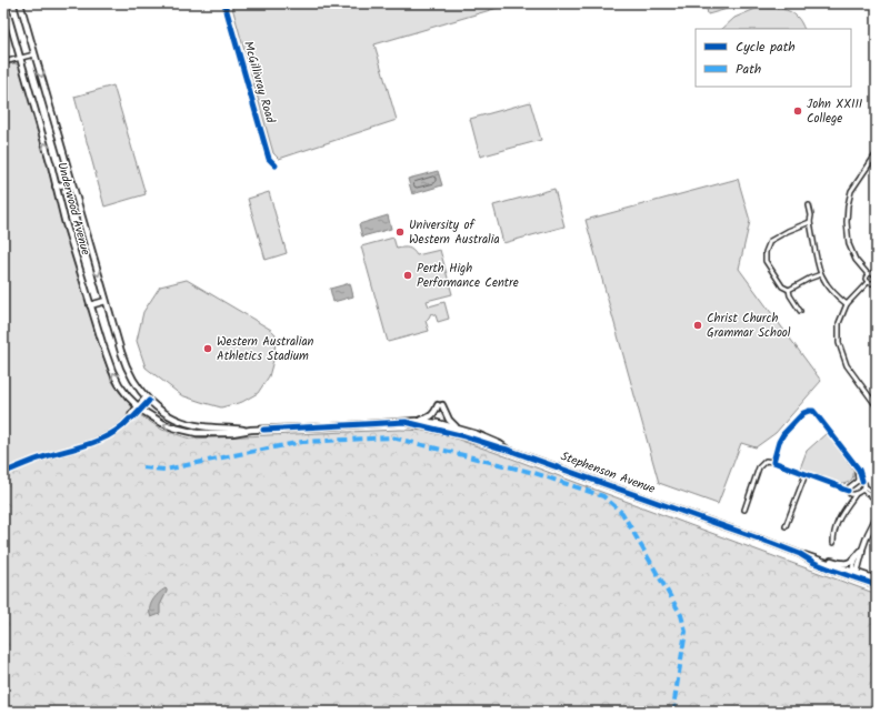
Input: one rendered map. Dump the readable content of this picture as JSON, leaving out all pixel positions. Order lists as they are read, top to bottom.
{
  "streets": {
    "main road": ["Underwood Avenue", "Stephenson Avenue"],
    "street": ["McGillivray Road"]
  },
  "crossings": [
    ["Underwood Avenue", "Stephenson Avenue"]
  ],
  "places": [
    "John XXIII College",
    "University of Western Australia",
    "Perth High Performance Centre",
    "Christ Church Grammar School",
    "Western Australian Athletics Stadium"
  ],
  "legend": ["Cycle path", "Path"]
}
